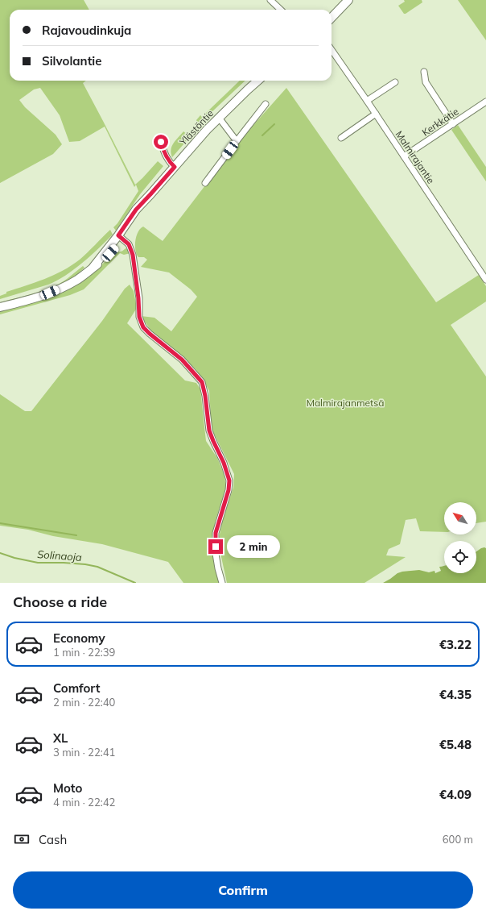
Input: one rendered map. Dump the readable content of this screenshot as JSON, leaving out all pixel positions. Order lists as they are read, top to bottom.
{
  "streets": {
    "main road": ["Ylästöntie"],
    "street": ["Kerkkätie", "Malmirajantie"]
  },
  "crossings": [
    ["Kerkkätie", "Malmirajantie"]
  ],
  "water": ["Solinaoja"],
  "parks": ["Malmirajanmetsä"],
  "north": "top left",
  "page": {
    "banner": ["Rajavoudinkuja", "Silvolantie"],
    "bubble": "2 min",
    "heading": "Choose a ride",
    "list": [
      {
        "name": "Economy",
        "note": "1 min · 22:39",
        "value": "€3.22"
      },
      {
        "name": "Comfort",
        "note": "2 min · 22:40",
        "value": "€4.35"
      },
      {
        "name": "XL",
        "note": "3 min · 22:41",
        "value": "€5.48"
      },
      {
        "name": "Moto",
        "note": "4 min · 22:42",
        "value": "€4.09"
      }
    ],
    "pay": ["Cash", "600 m"],
    "buttons": "Confirm"
  }
}
